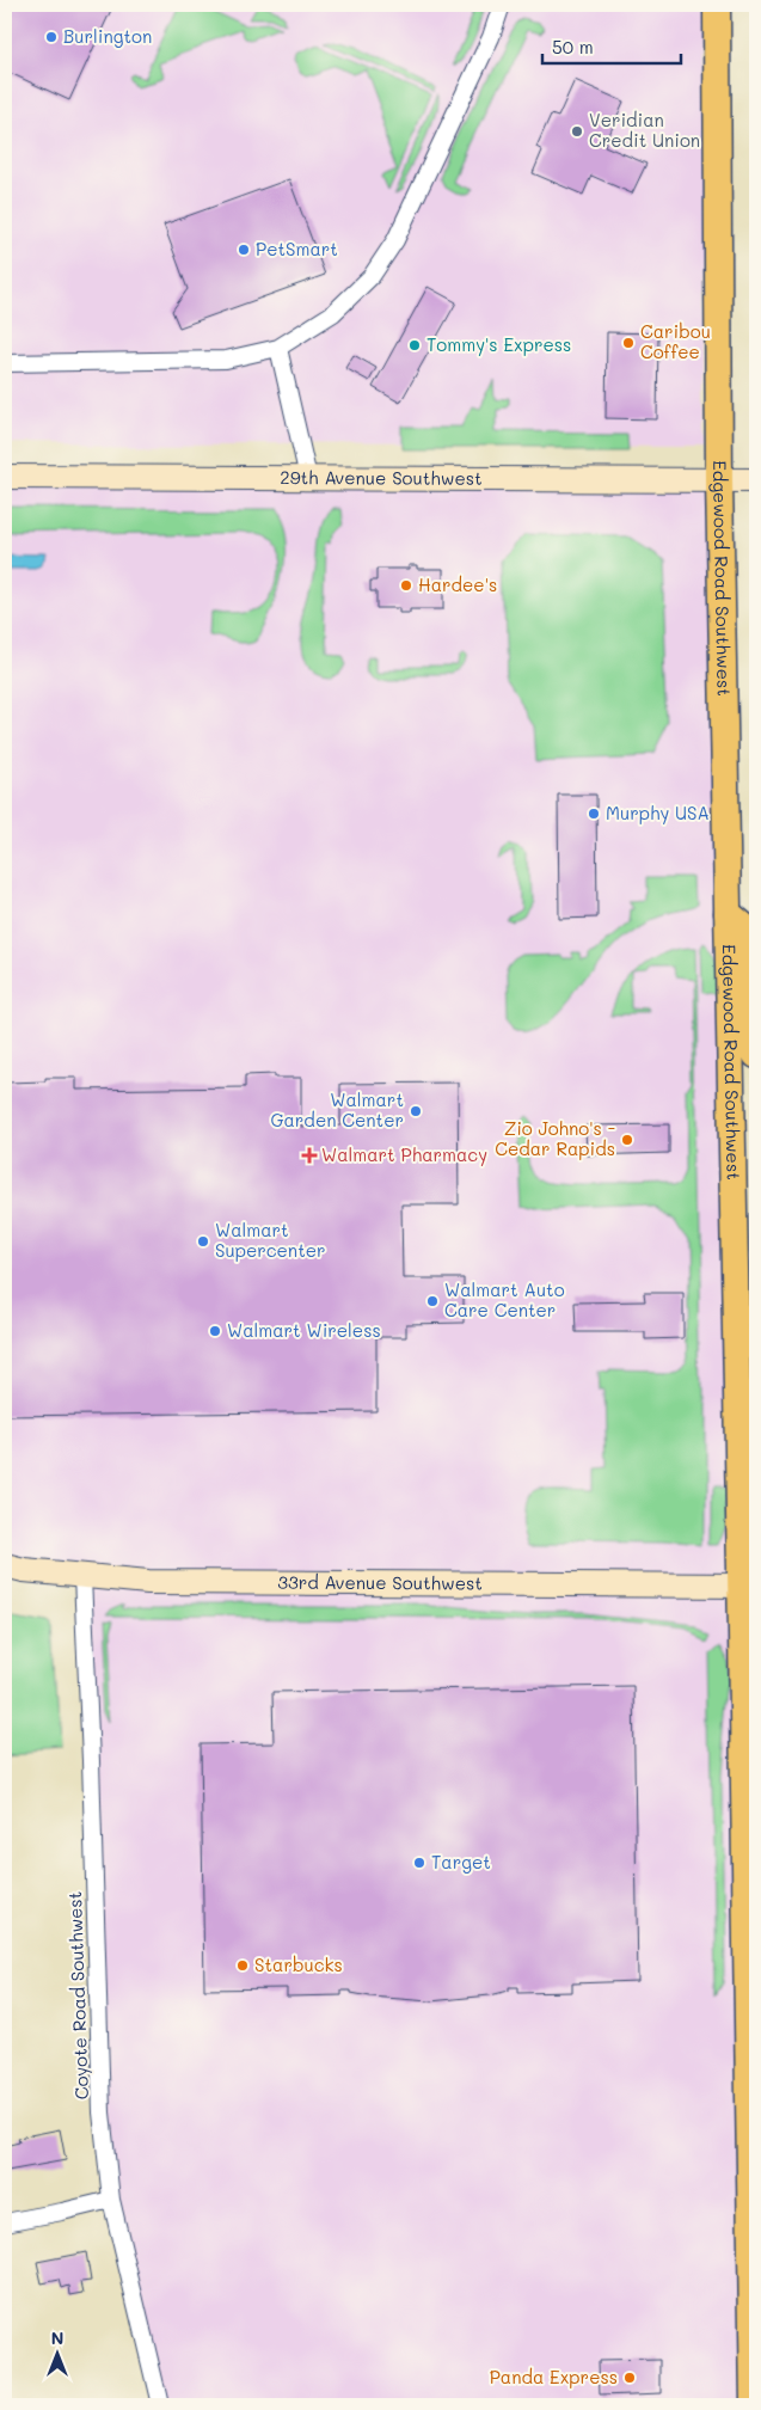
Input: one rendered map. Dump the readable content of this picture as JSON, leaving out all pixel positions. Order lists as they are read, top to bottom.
{
  "streets": {
    "main road": ["Edgewood Road Southwest"],
    "street": ["29th Avenue Southwest", "33rd Avenue Southwest", "Coyote Road Southwest"]
  },
  "crossings": [
    ["29th Avenue Southwest", "Edgewood Road Southwest"],
    ["Edgewood Road Southwest", "33rd Avenue Southwest"],
    ["33rd Avenue Southwest", "Coyote Road Southwest"]
  ],
  "places": {
    "other": [
      "Burlington",
      "Veridian Credit Union",
      "PetSmart",
      "Caribou Coffee",
      "Tommy's Express",
      "Hardee's",
      "Murphy USA",
      "Walmart Garden Center",
      "Zio Johno's - Cedar Rapids",
      "Walmart Supercenter",
      "Walmart Auto Care Center",
      "Walmart Wireless",
      "Target",
      "Starbucks",
      "Panda Express"
    ],
    "health": ["Walmart Pharmacy"]
  },
  "scale_bar": "50 m",
  "north": "top"
}
